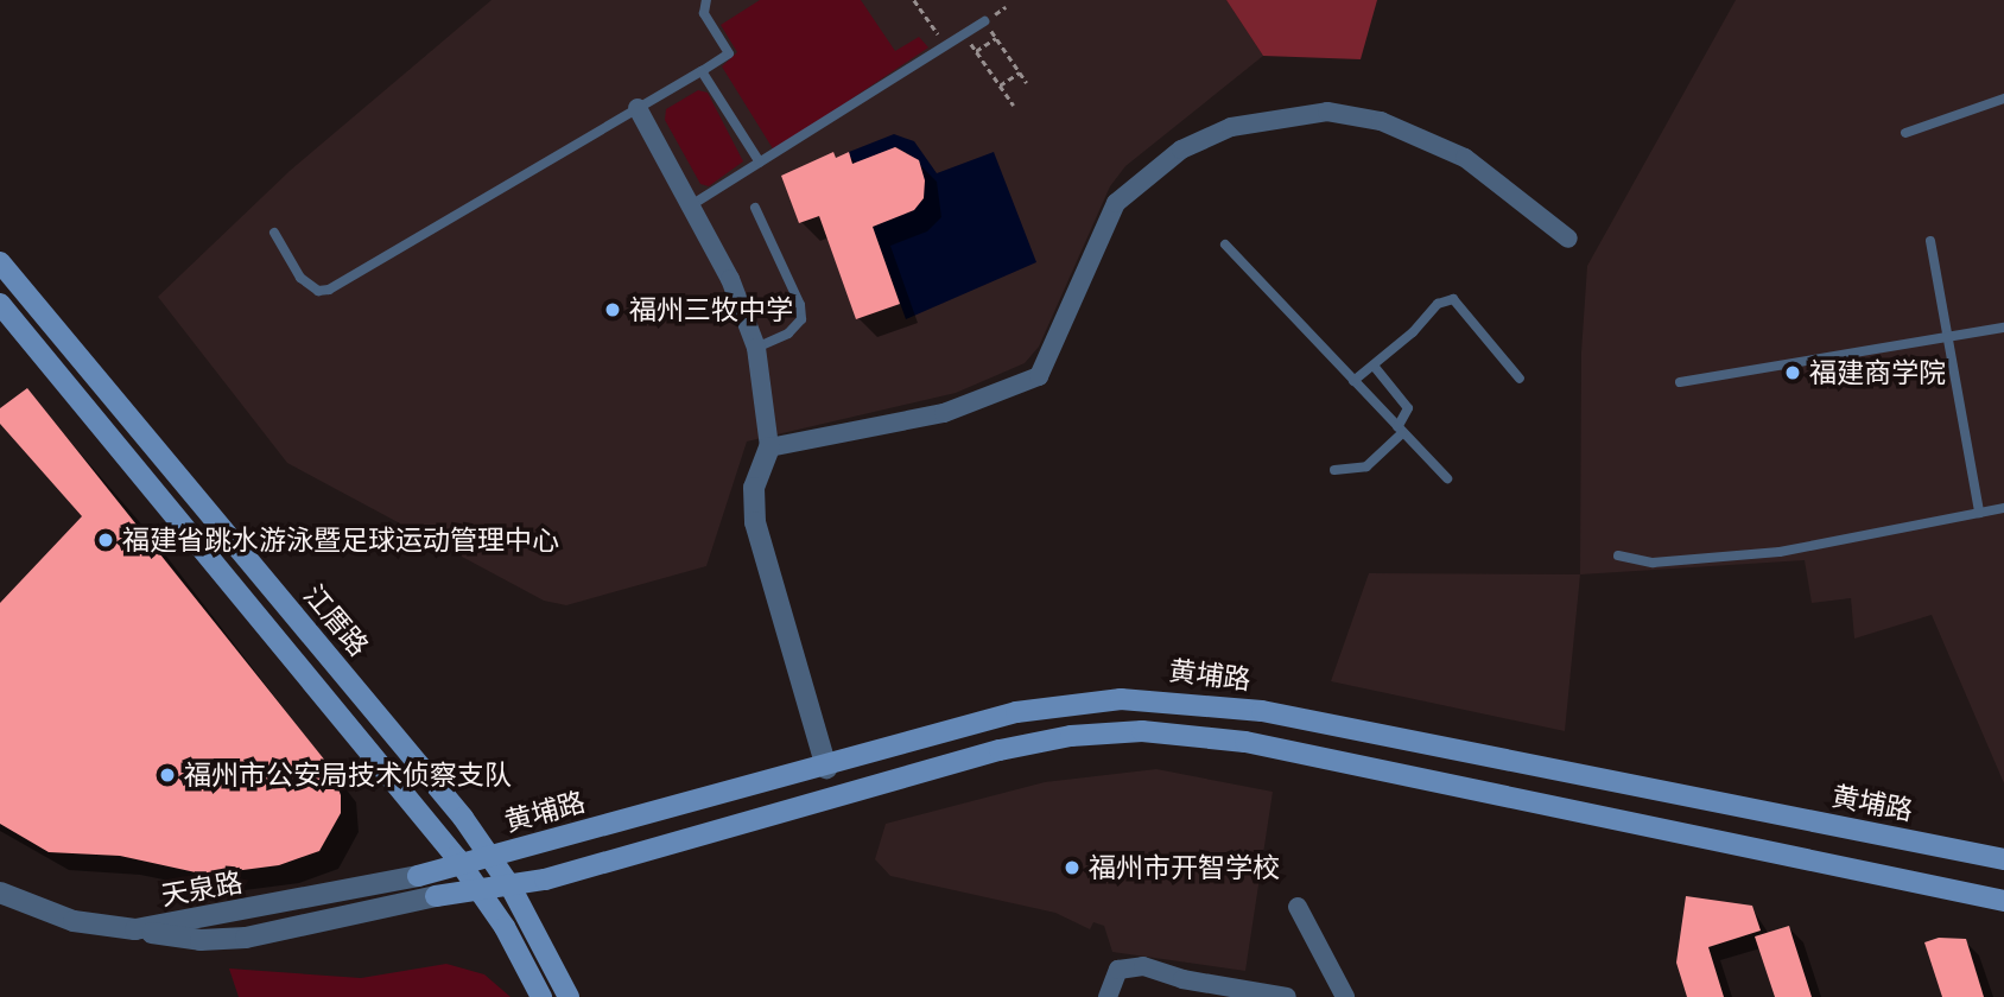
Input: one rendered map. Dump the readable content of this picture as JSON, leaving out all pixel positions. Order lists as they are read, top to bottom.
{
  "streets": {
    "main road": ["江厝路", "黄埔路"],
    "street": ["天泉路"]
  },
  "crossings": [
    ["江厝路", "黄埔路"],
    ["黄埔路", "天泉路"]
  ],
  "places": [
    "福州三牧中学",
    "福建商学院",
    "福建省跳水游泳暨足球运动管理中心",
    "福州市公安局技术侦察支队",
    "福州市开智学校"
  ]
}
